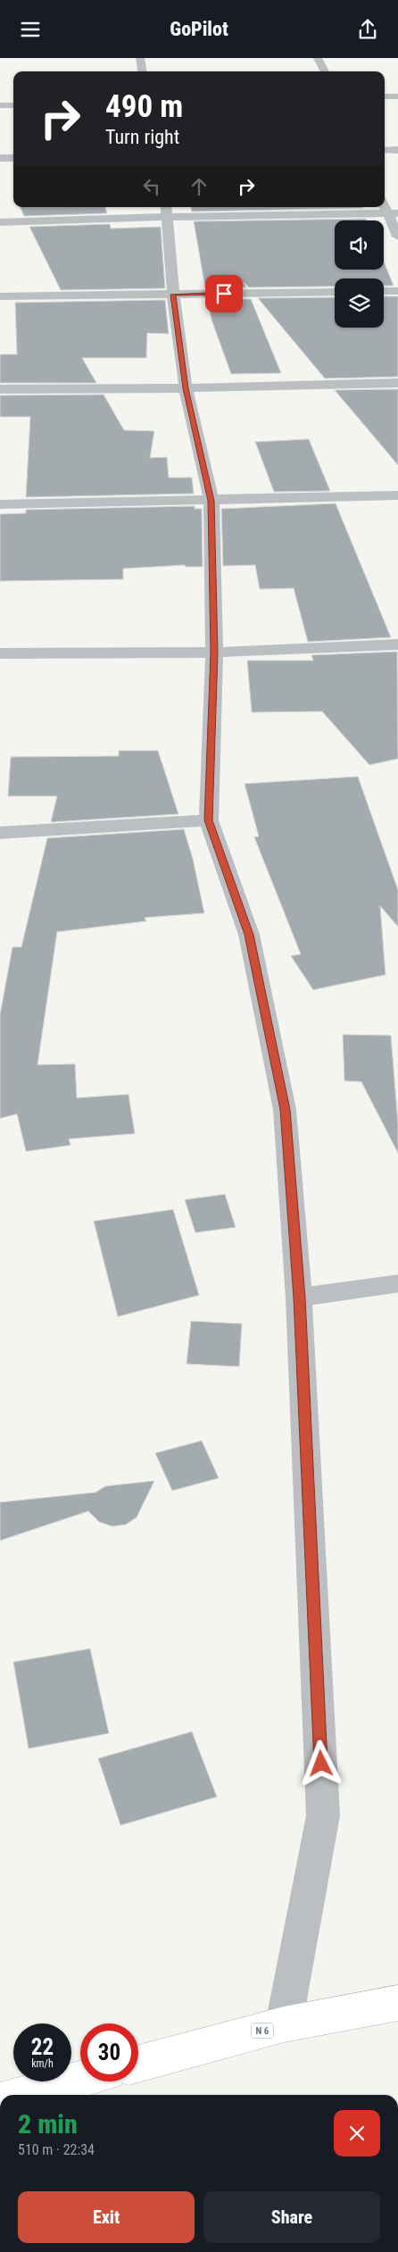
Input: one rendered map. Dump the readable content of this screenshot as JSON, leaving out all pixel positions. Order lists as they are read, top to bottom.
{
  "streets": {
    "main road": ["N 6"]
  },
  "page": {
    "header": "GoPilot",
    "turn": ["490 m", "Turn right"],
    "speed": "22 km/h",
    "limit": "30",
    "heading": ["2 min", "510 m · 22:34"],
    "buttons": ["Exit", "Share"]
  }
}
